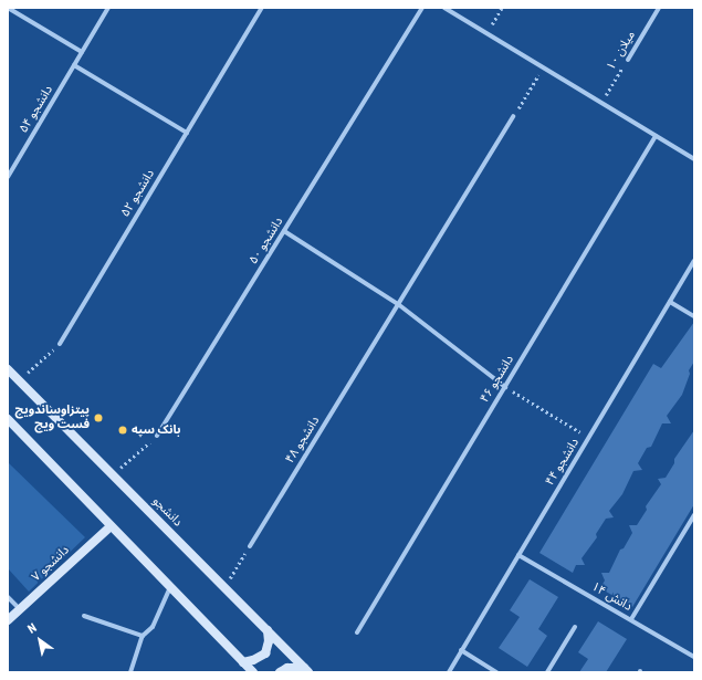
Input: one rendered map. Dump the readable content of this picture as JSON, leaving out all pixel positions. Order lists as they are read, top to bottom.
{
  "streets": {
    "main road": ["دانشجو", "دانشجو ۷"],
    "street": [
      "میلان ۱۰",
      "دانشجو ۵۴",
      "دانشجو ۵۲",
      "دانشجو ۵۰",
      "دانشجو ۴۶",
      "دانشجو ۴۸",
      "دانشجو ۴۴",
      "دانش ۱۴"
    ]
  },
  "crossings": [
    ["دانشجو ۴۴", "دانش ۱۴"]
  ],
  "places": ["پیتزاوساندویچ فست ویچ", "بانک سپه"],
  "north": "top left"
}
